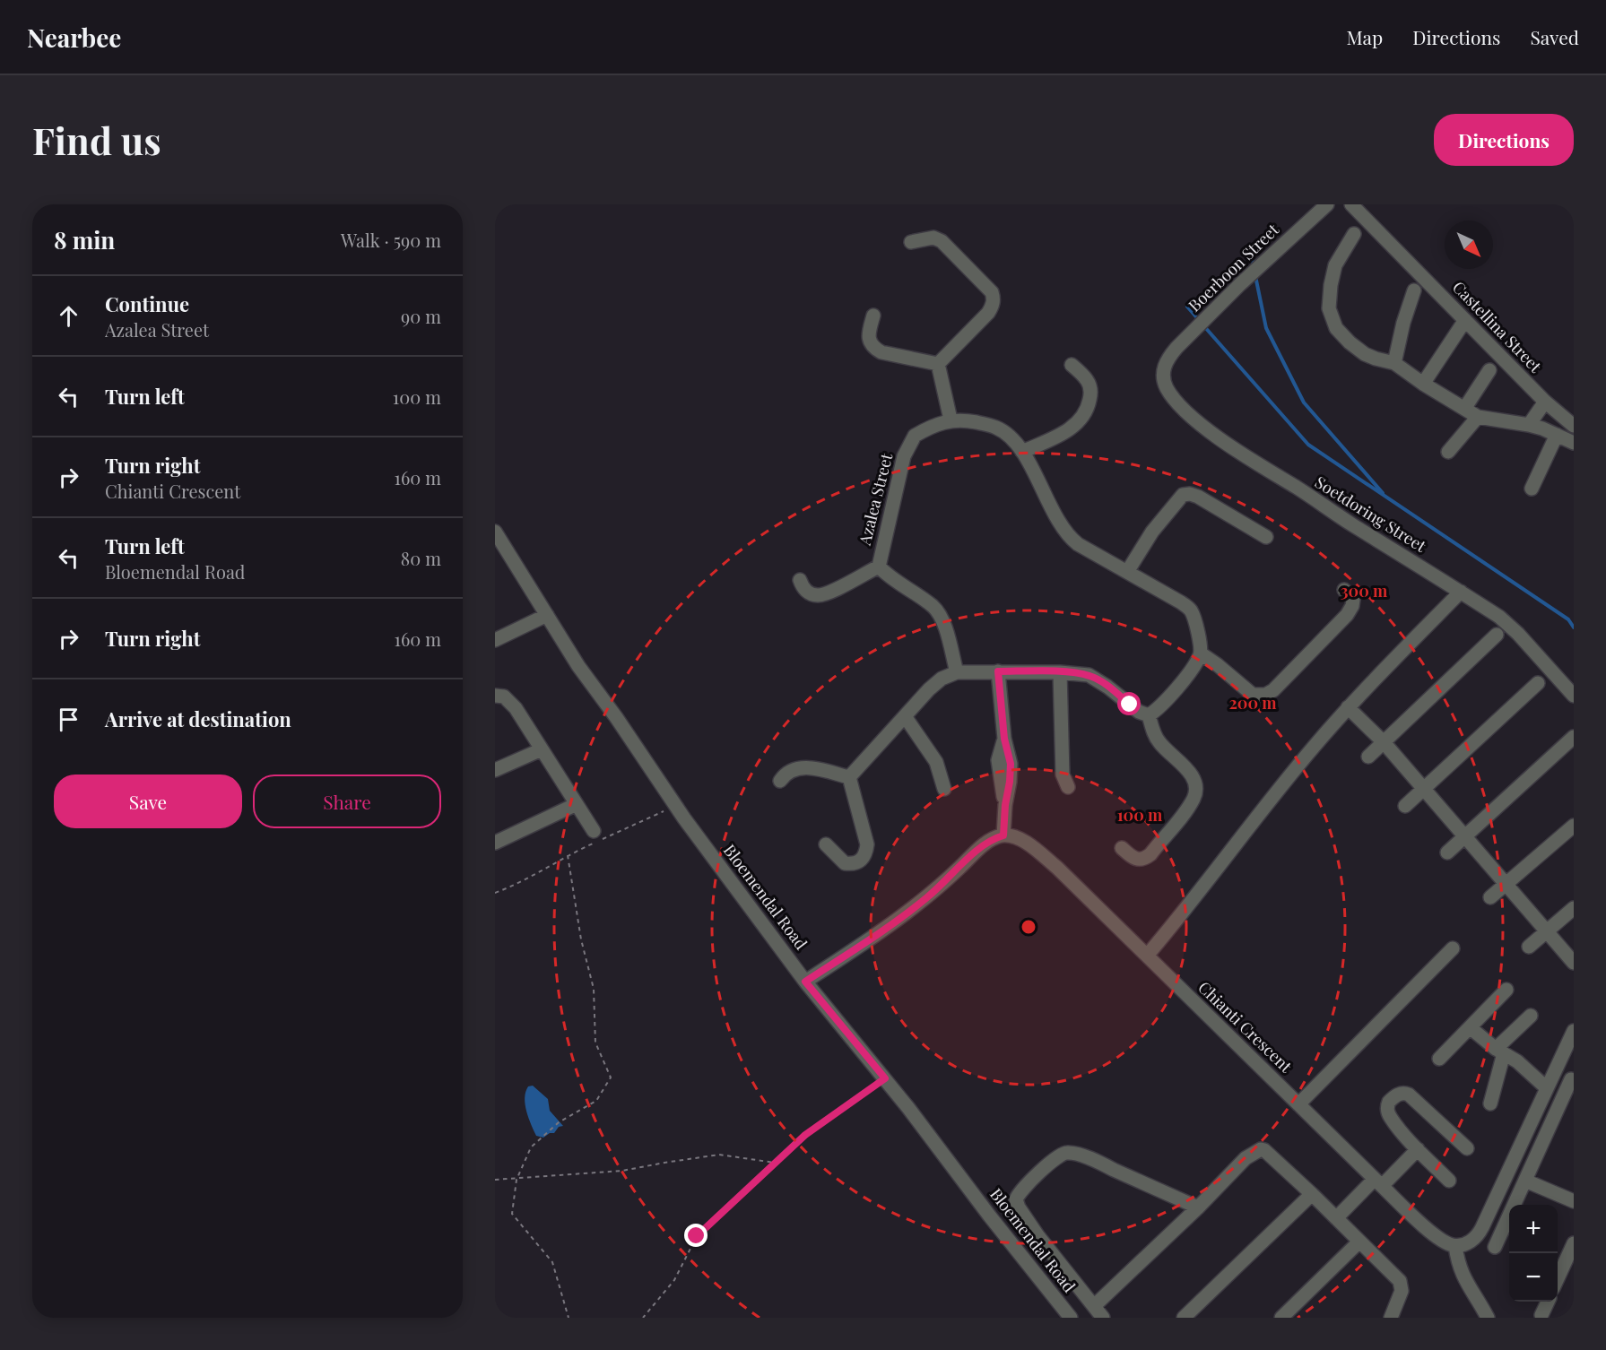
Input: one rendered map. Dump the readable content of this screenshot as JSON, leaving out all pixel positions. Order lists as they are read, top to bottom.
{
  "streets": {
    "street": [
      "Boerboon Street",
      "Castellina Street",
      "Azalea Street",
      "Soetdoring Street",
      "Bloemendal Road",
      "Chianti Crescent"
    ]
  },
  "crossings": [
    ["Boerboon Street", "Soetdoring Street"]
  ],
  "north": "bottom right",
  "page": {
    "header": "Nearbee",
    "nav": ["Map", "Directions", "Saved"],
    "buttons": [
      "Directions",
      ["Save", "Share"]
    ],
    "title": "Find us",
    "heading": ["8 min", "Walk · 590 m"],
    "list": [
      ["Continue", "Azalea Street", "90 m"],
      ["Turn left", "100 m"],
      ["Turn right", "Chianti Crescent", "160 m"],
      ["Turn left", "Bloemendal Road", "80 m"],
      ["Turn right", "160 m"],
      "Arrive at destination"
    ],
    "map_buttons": ["+", "−"]
  },
  "rings": ["300 m", "200 m", "100 m"]
}
